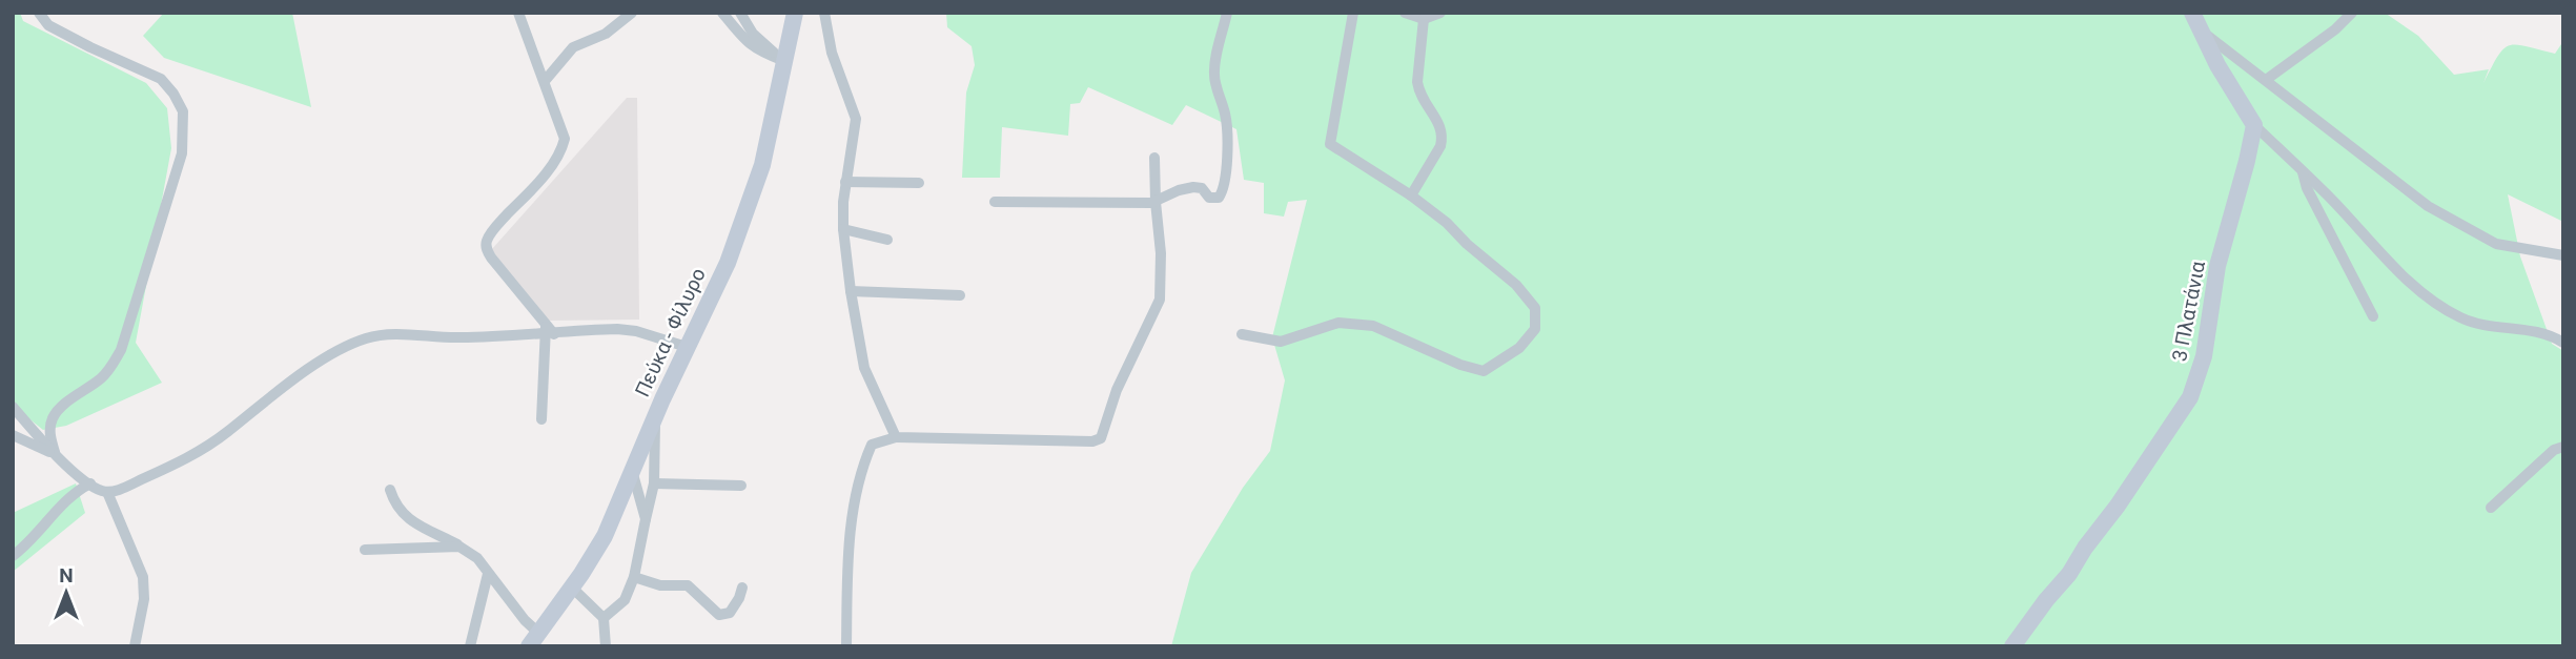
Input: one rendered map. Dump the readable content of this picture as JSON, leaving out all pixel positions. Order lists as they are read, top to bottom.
{
  "streets": {
    "street": ["3 Πλατάνια", "Πεύκα - Φίλυρο"]
  },
  "north": "top"
}
